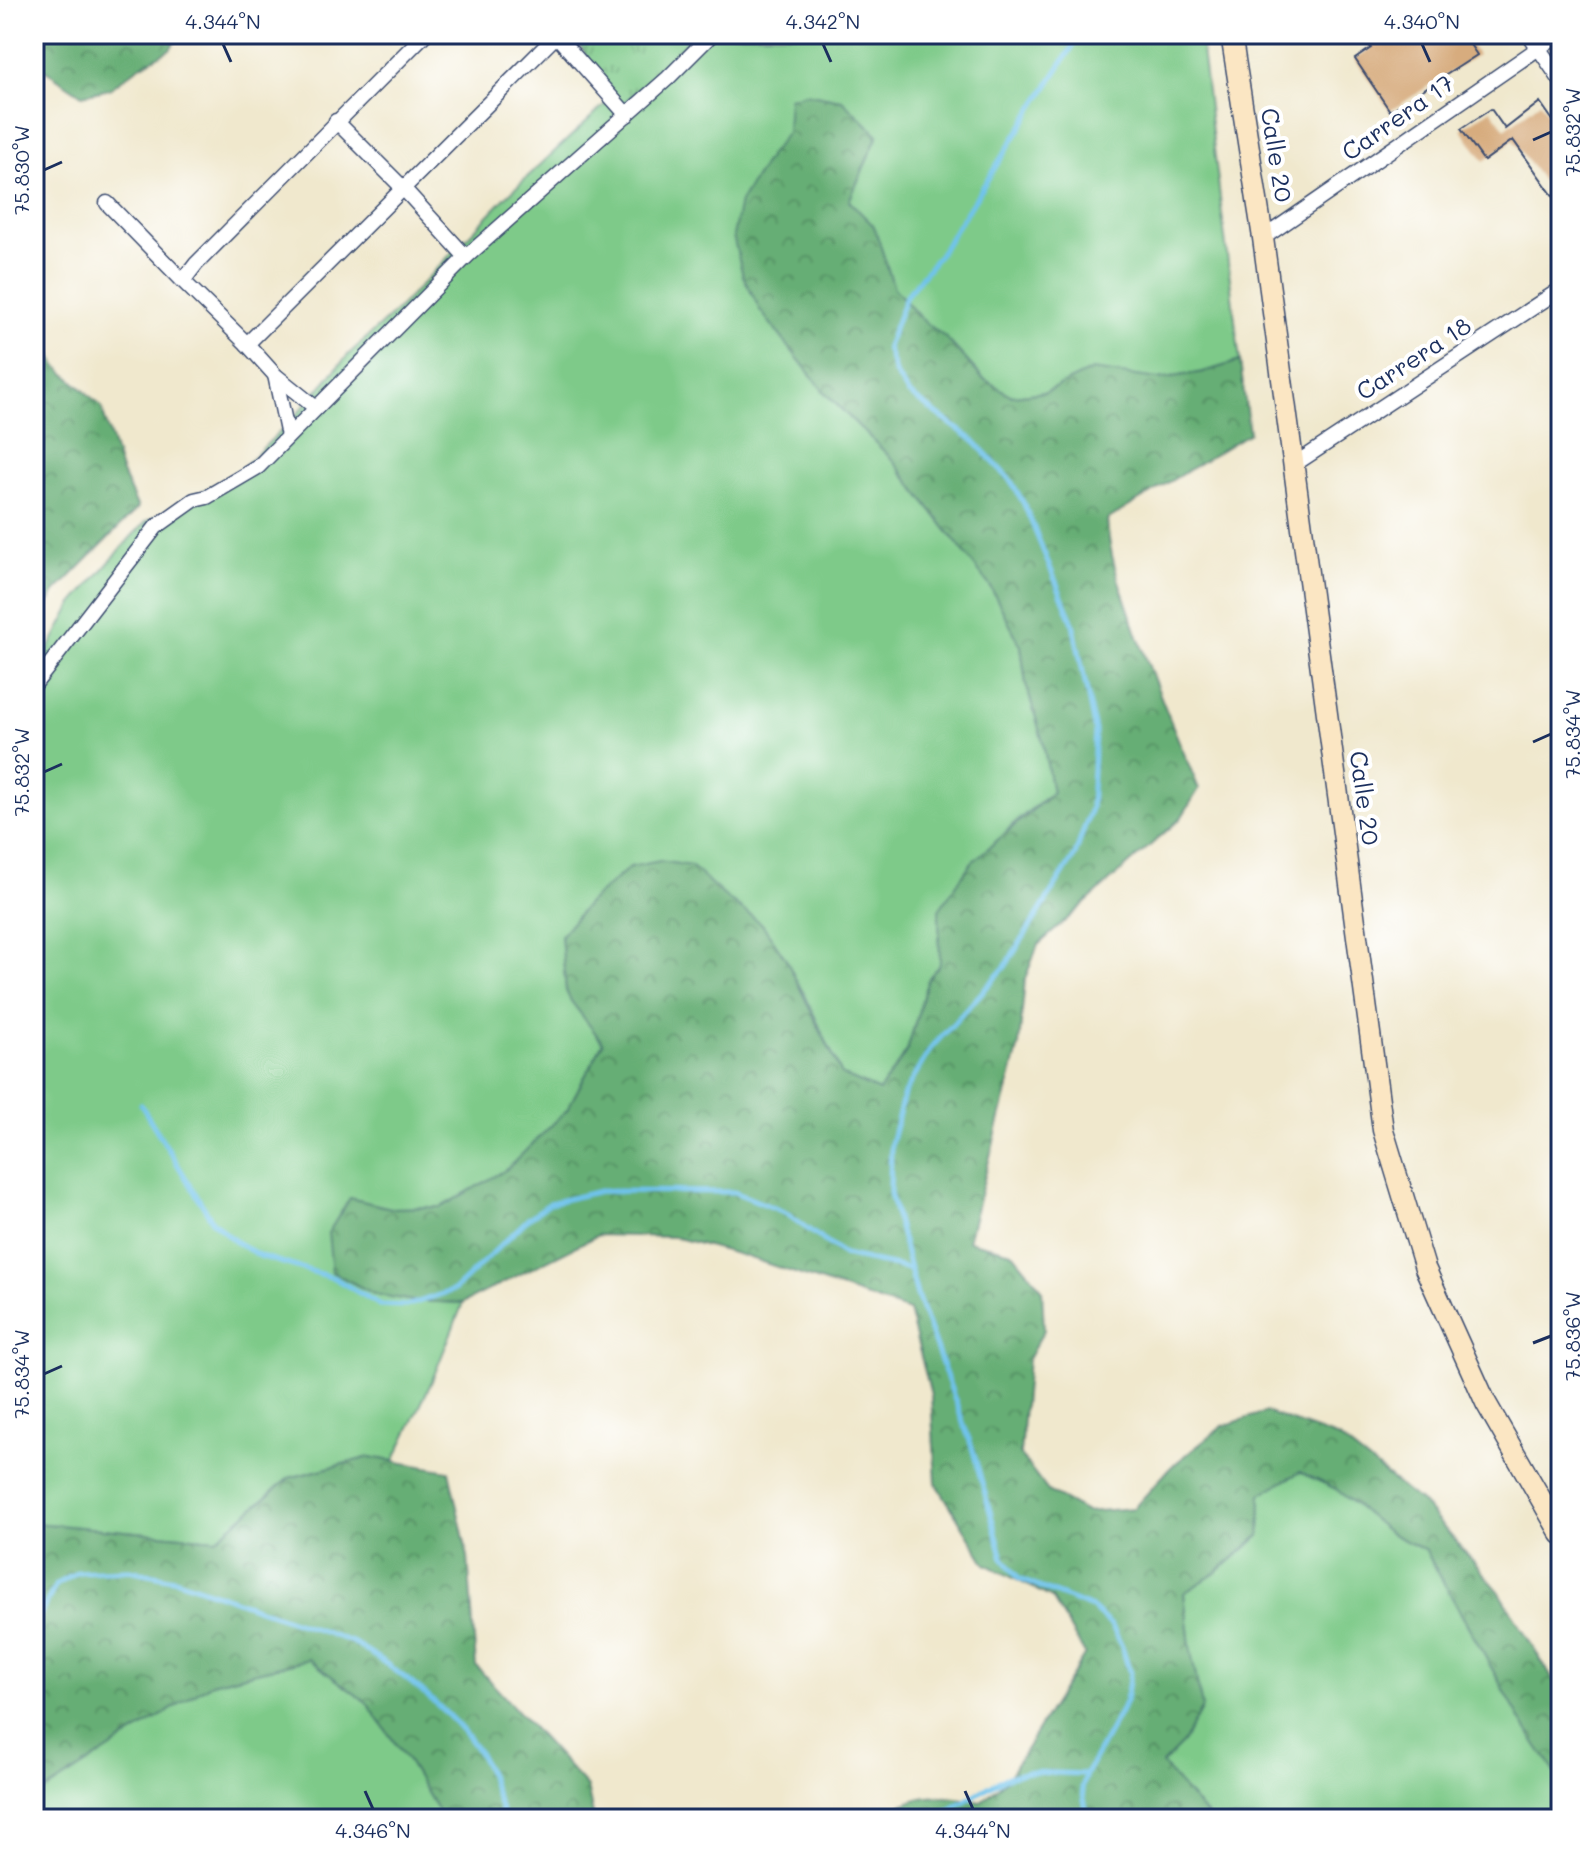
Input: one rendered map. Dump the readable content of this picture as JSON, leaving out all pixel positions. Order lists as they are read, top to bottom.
{
  "streets": {
    "main road": ["Calle 20"],
    "street": ["Carrera 17", "Carrera 18"]
  },
  "crossings": [
    ["Carrera 17", "Calle 20"],
    ["Calle 20", "Carrera 18"]
  ],
  "coordinates": [
    "4.344°N",
    "4.342°N",
    "4.340°N",
    "75.832°W",
    "75.830°W",
    "75.834°W",
    "75.836°W",
    "4.346°N"
  ]
}
